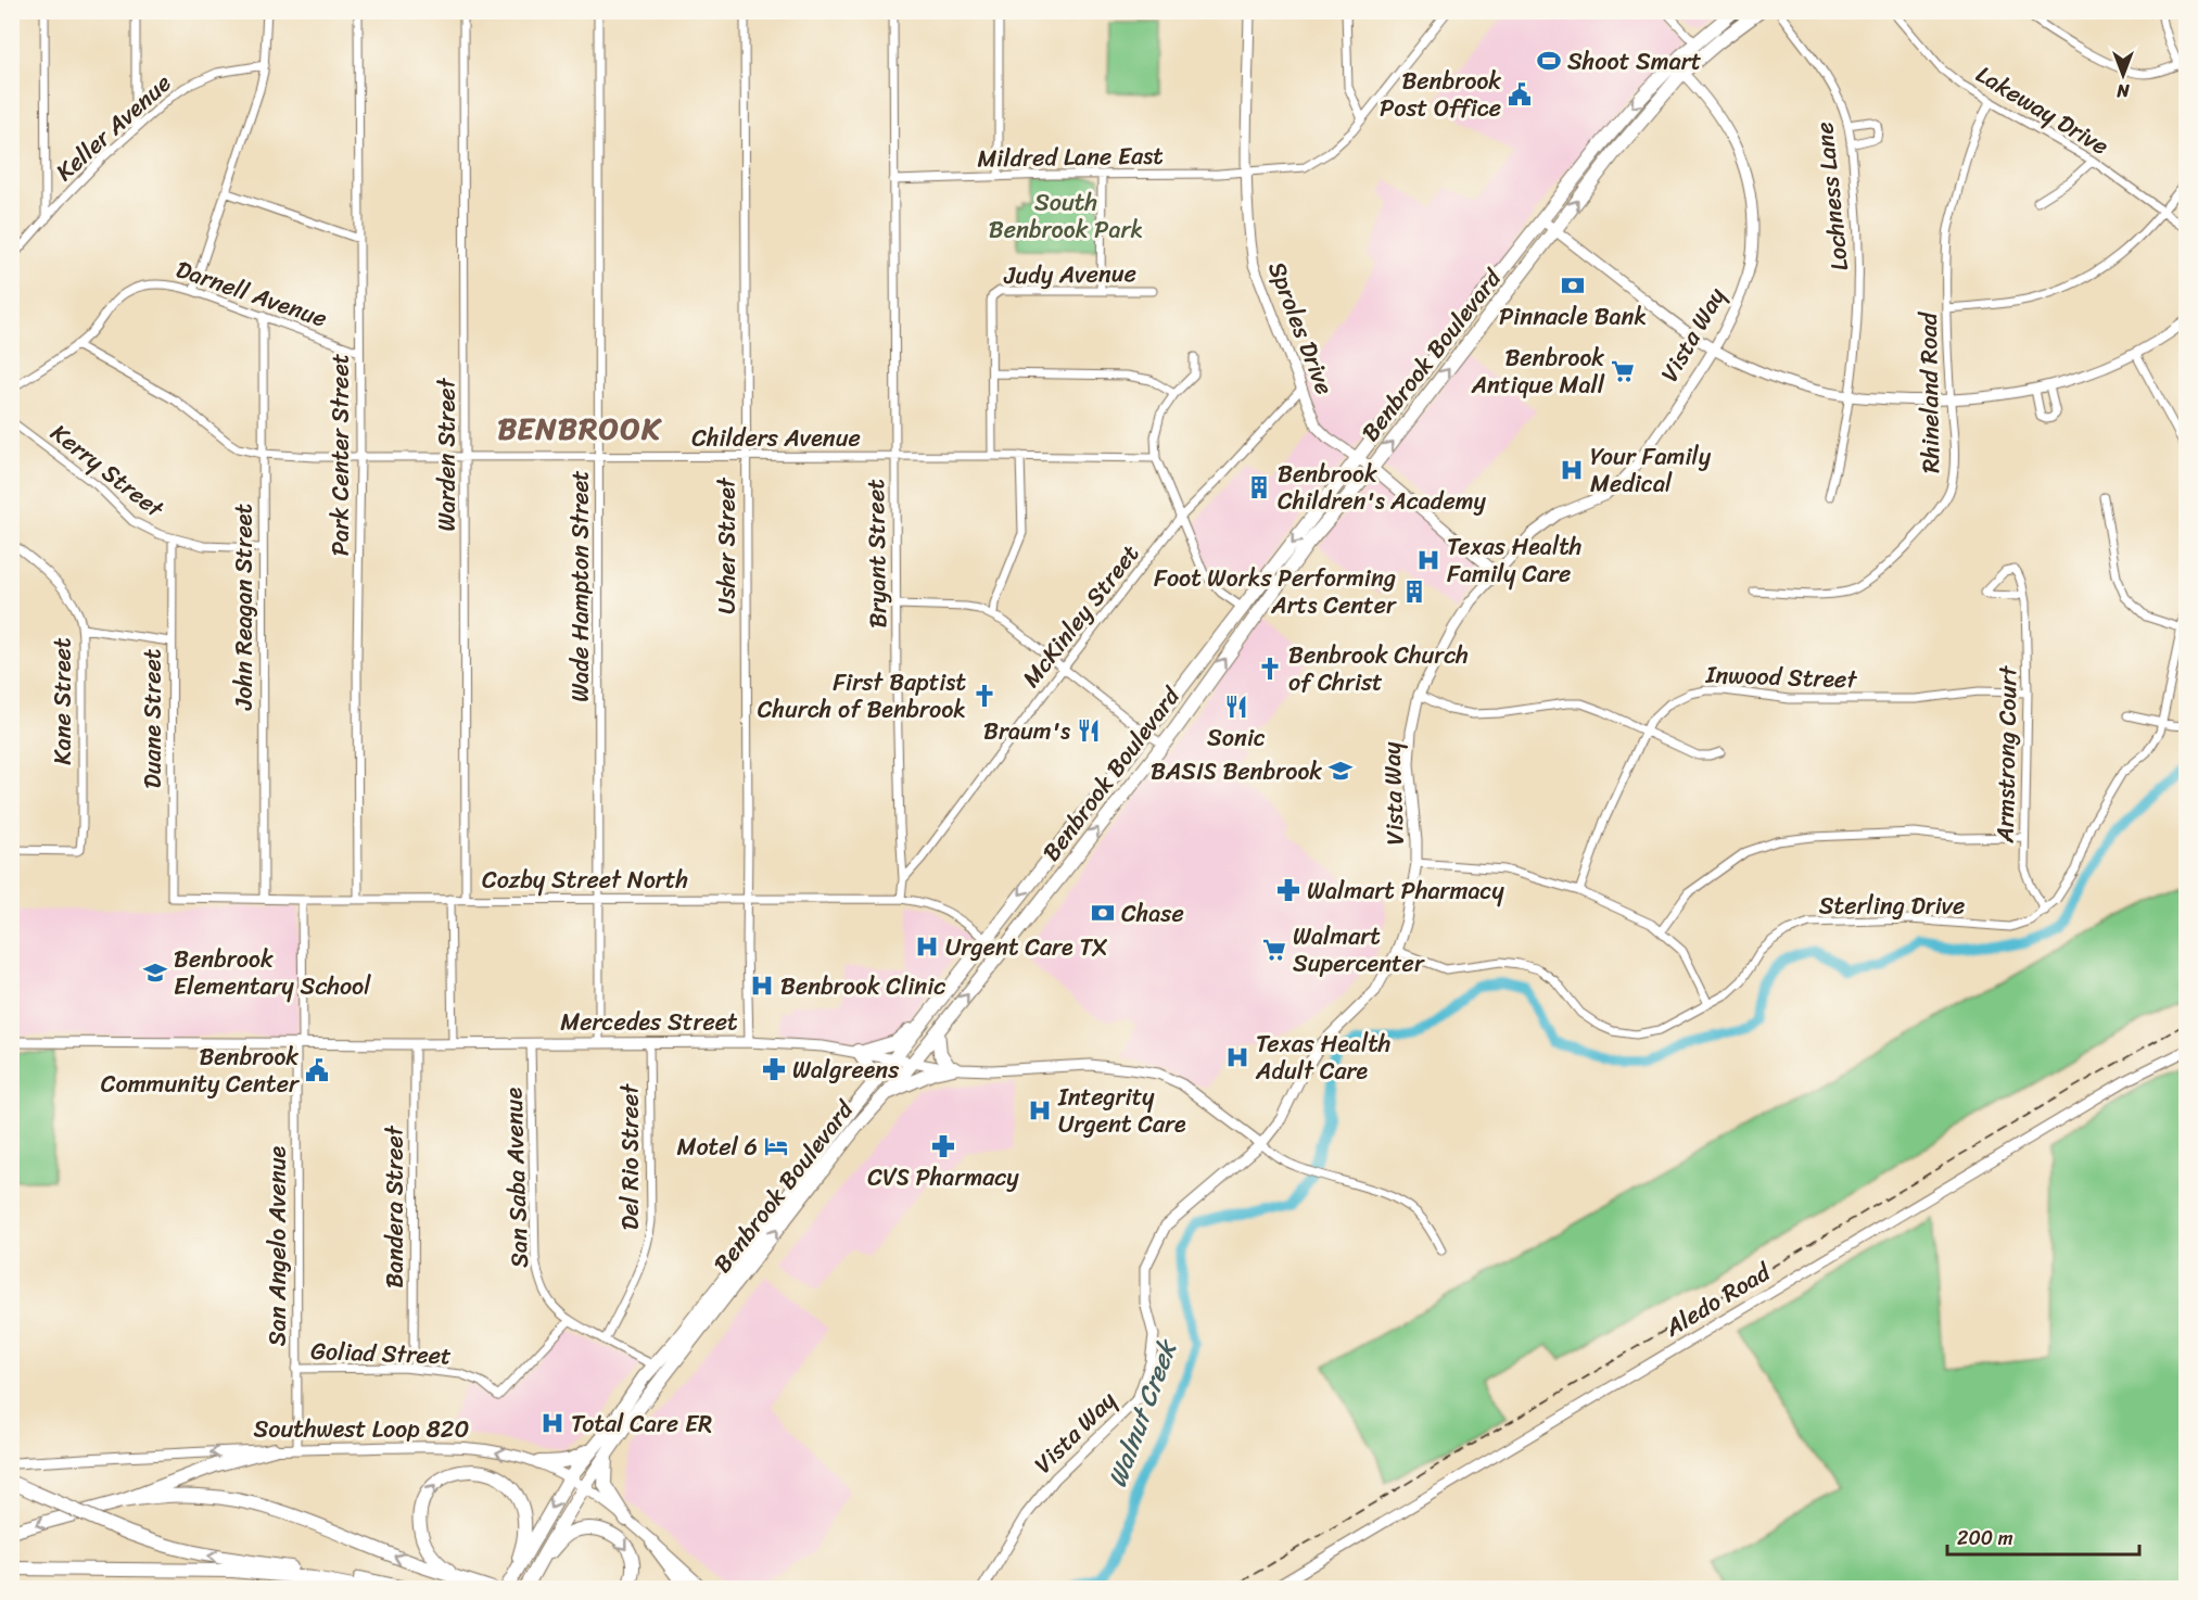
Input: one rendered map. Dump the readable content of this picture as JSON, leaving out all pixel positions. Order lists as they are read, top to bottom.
{
  "streets": {
    "highway": ["Benbrook Boulevard"],
    "street": [
      "Lakeway Drive",
      "Keller Avenue",
      "Mildred Lane East",
      "Lochness Lane",
      "Judy Avenue",
      "Darnell Avenue",
      "Sproles Drive",
      "Vista Way",
      "Rhineland Road",
      "Childers Avenue",
      "Park Center Street",
      "Warden Street",
      "Kerry Street",
      "Usher Street",
      "Bryant Street",
      "Wade Hampton Street",
      "John Reagan Street",
      "McKinley Street",
      "Inwood Street",
      "Kane Street",
      "Duane Street",
      "Armstrong Court",
      "Cozby Street North",
      "Sterling Drive",
      "Mercedes Street",
      "Del Rio Street",
      "San Saba Avenue",
      "Bandera Street",
      "San Angelo Avenue",
      "Aledo Road",
      "Goliad Street",
      "Southwest Loop 820"
    ]
  },
  "crossings": [
    ["Lakeway Drive", "Rhineland Road"],
    ["Mildred Lane East", "Sproles Drive"],
    ["Mildred Lane East", "Bryant Street"],
    ["Judy Avenue", "Childers Avenue"],
    ["Darnell Avenue", "Childers Avenue"],
    ["Darnell Avenue", "Park Center Street"],
    ["Darnell Avenue", "John Reagan Street"],
    ["Sproles Drive", "Vista Way"],
    ["Sproles Drive", "Benbrook Boulevard"],
    ["Sproles Drive", "McKinley Street"],
    ["Vista Way", "Benbrook Boulevard"],
    ["Vista Way", "Sterling Drive"],
    ["Vista Way", "Mercedes Street"],
    ["Benbrook Boulevard", "Cozby Street North"],
    ["Benbrook Boulevard", "Mercedes Street"],
    ["Benbrook Boulevard", "San Saba Avenue"],
    ["Benbrook Boulevard", "Southwest Loop 820"],
    ["Childers Avenue", "Park Center Street"],
    ["Childers Avenue", "Warden Street"],
    ["Childers Avenue", "Usher Street"],
    ["Childers Avenue", "Bryant Street"],
    ["Childers Avenue", "Wade Hampton Street"],
    ["Childers Avenue", "John Reagan Street"],
    ["Park Center Street", "Cozby Street North"],
    ["Warden Street", "Cozby Street North"],
    ["Kerry Street", "John Reagan Street"],
    ["Kerry Street", "Duane Street"],
    ["Usher Street", "Cozby Street North"],
    ["Usher Street", "Mercedes Street"],
    ["Bryant Street", "McKinley Street"],
    ["Bryant Street", "Cozby Street North"],
    ["Wade Hampton Street", "Cozby Street North"],
    ["Wade Hampton Street", "Mercedes Street"],
    ["John Reagan Street", "Cozby Street North"],
    ["Inwood Street", "Armstrong Court"],
    ["Duane Street", "Cozby Street North"],
    ["Armstrong Court", "Sterling Drive"],
    ["Mercedes Street", "Del Rio Street"],
    ["Mercedes Street", "San Saba Avenue"],
    ["Mercedes Street", "Bandera Street"],
    ["Mercedes Street", "San Angelo Avenue"],
    ["Del Rio Street", "San Saba Avenue"],
    ["San Saba Avenue", "Goliad Street"],
    ["Bandera Street", "Goliad Street"],
    ["San Angelo Avenue", "Goliad Street"],
    ["San Angelo Avenue", "Southwest Loop 820"]
  ],
  "one_way": ["Southwest Loop 820"],
  "districts": ["BENBROOK"],
  "water": ["Walnut Creek"],
  "parks": ["South Benbrook Park"],
  "places": {
    "sports": ["Shoot Smart"],
    "public building": ["Benbrook Post Office", "Benbrook Community Center"],
    "bank": ["Pinnacle Bank", "Chase"],
    "supermarket": ["Benbrook Antique Mall", "Walmart Supercenter"],
    "hospital": [
      "Your Family Medical",
      "Texas Health Family Care",
      "Urgent Care TX",
      "Benbrook Clinic",
      "Texas Health Adult Care",
      "Integrity Urgent Care",
      "Total Care ER"
    ],
    "building": ["Benbrook Children's Academy", "Foot Works Performing Arts Center"],
    "church": ["Benbrook Church of Christ", "First Baptist Church of Benbrook"],
    "restaurant": ["Sonic", "Braum's"],
    "school or university": ["BASIS Benbrook", "Benbrook Elementary School"],
    "pharmacy": ["Walmart Pharmacy", "Walgreens", "CVS Pharmacy"],
    "hotel": ["Motel 6"]
  },
  "scale_bar": "200 m",
  "north": "bottom"
}
